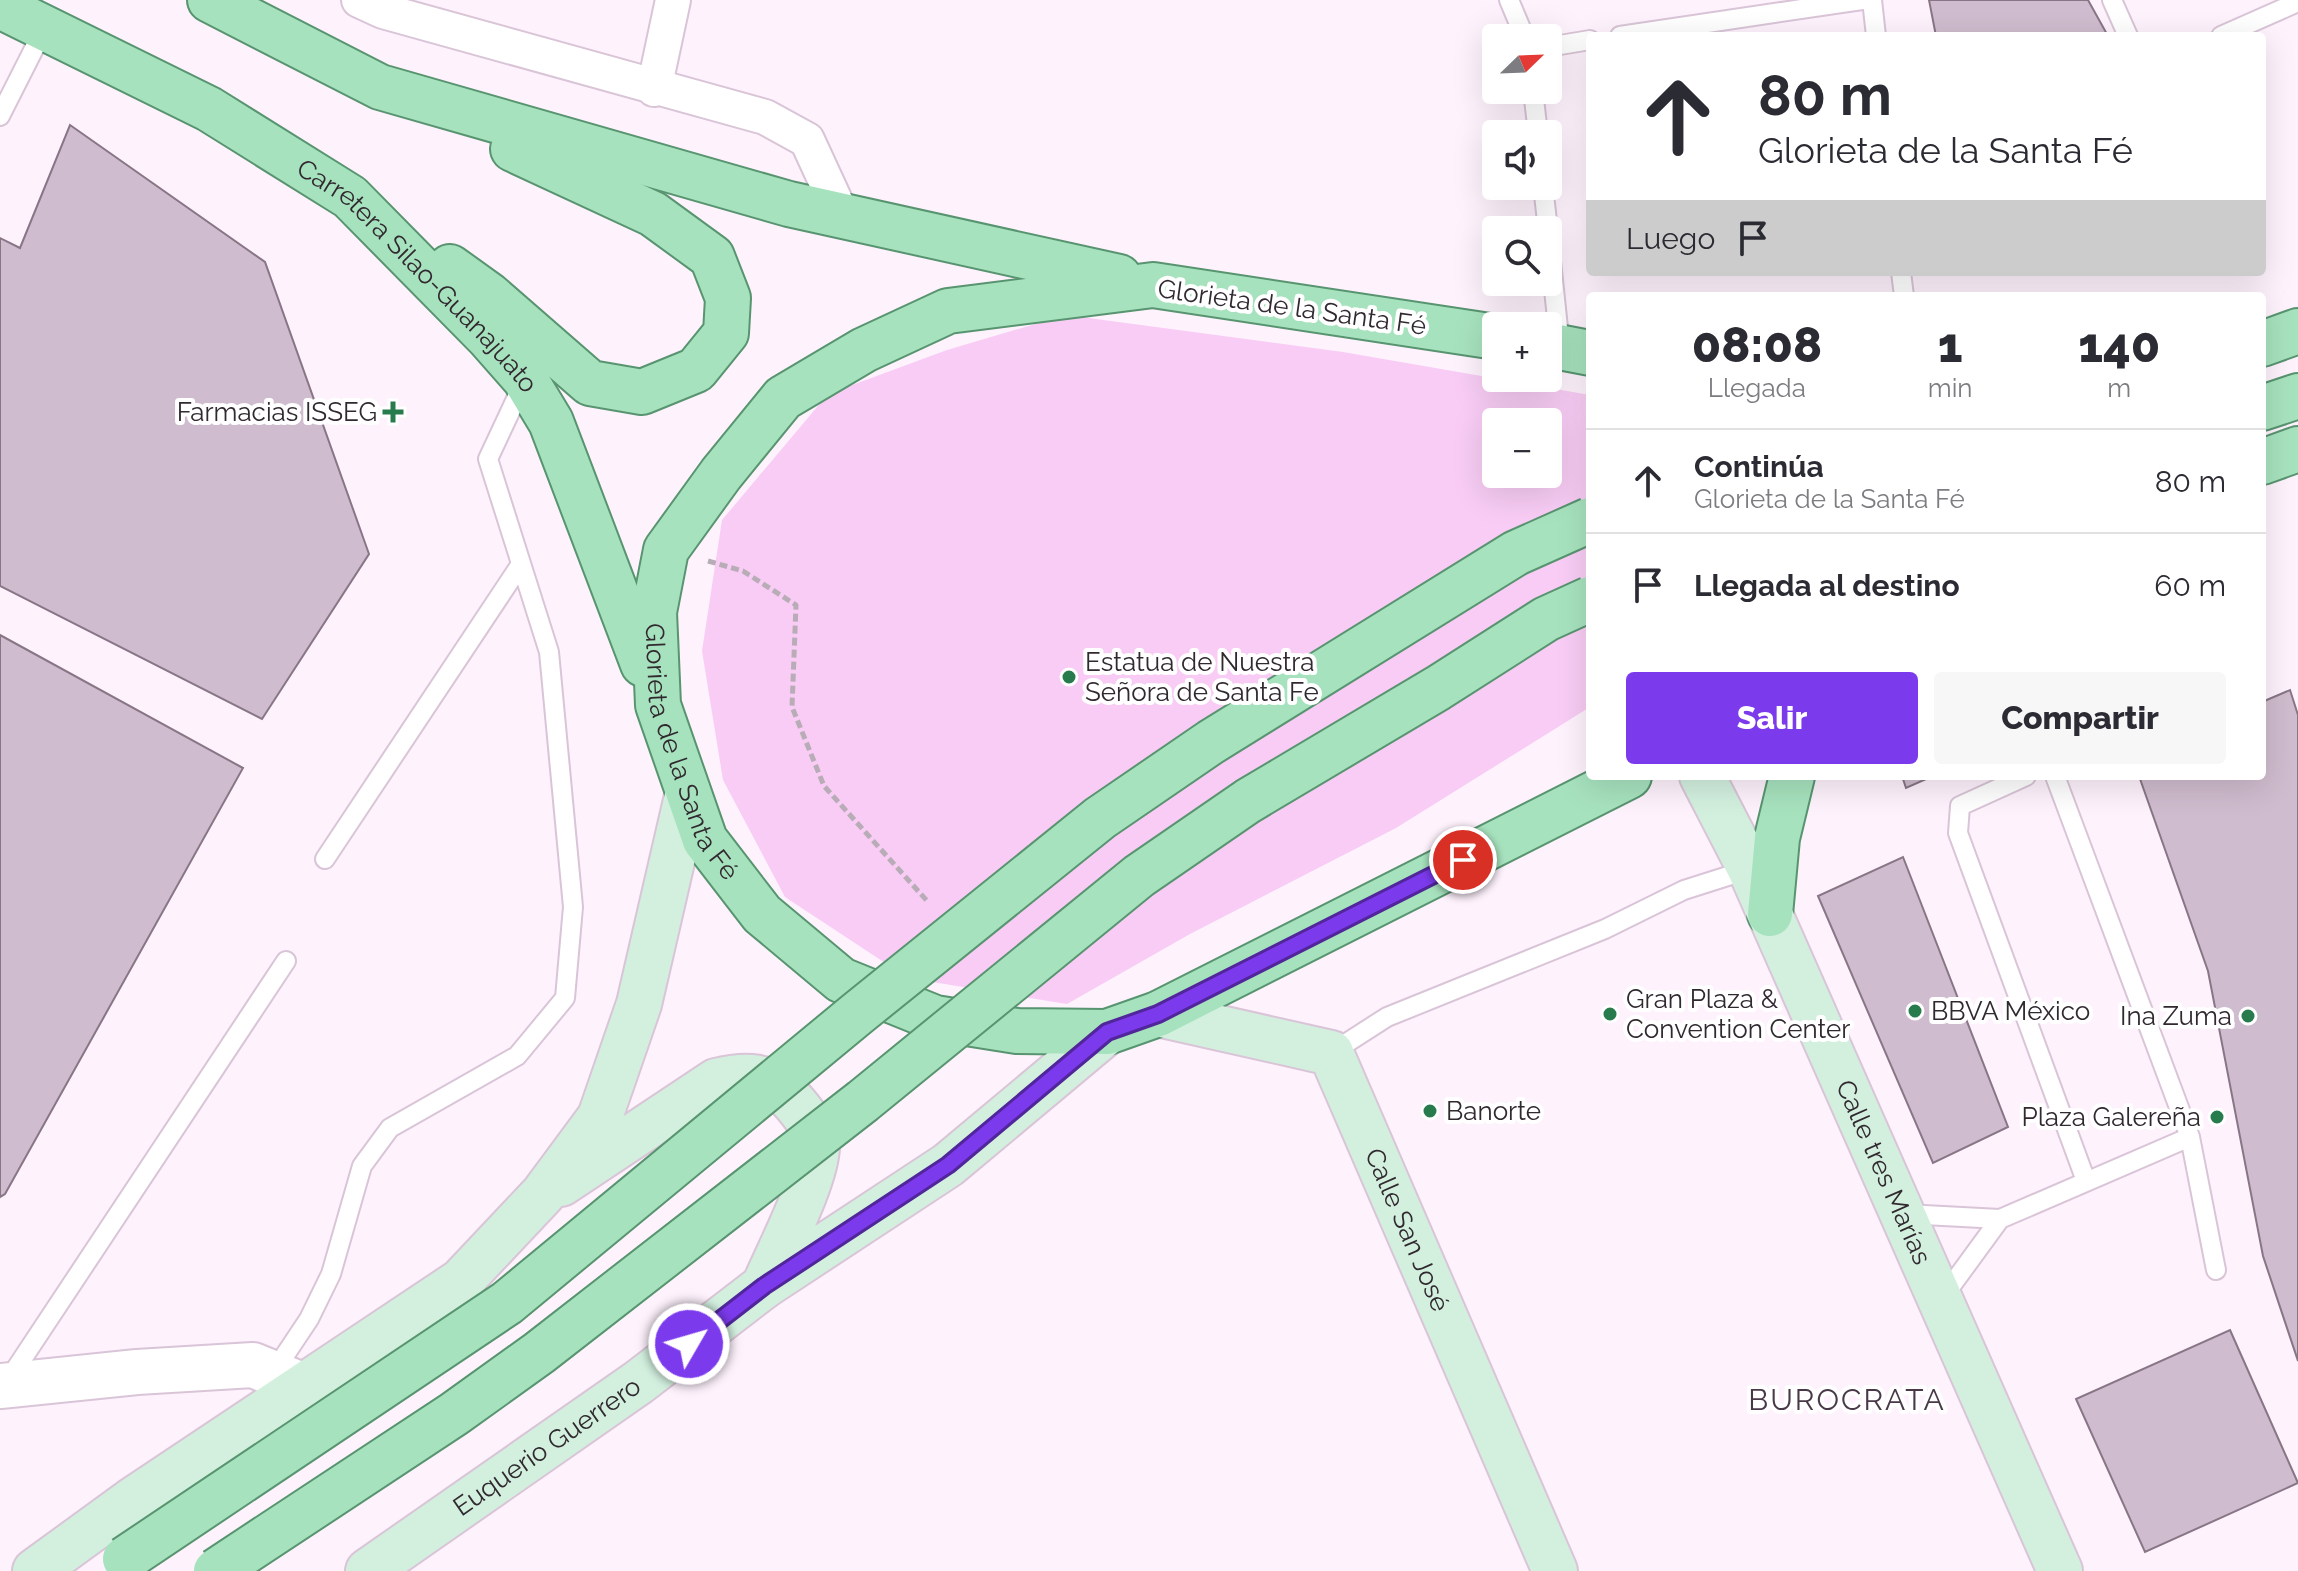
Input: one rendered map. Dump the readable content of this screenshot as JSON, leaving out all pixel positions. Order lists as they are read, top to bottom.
{
  "streets": {
    "main road": [
      "Carretera Silao-Guanajuato",
      "Glorieta de la Santa Fé",
      "Calle tres Marías",
      "Calle San José",
      "Euquerio Guerrero"
    ]
  },
  "crossings": [
    ["Carretera Silao-Guanajuato", "Glorieta de la Santa Fé"],
    ["Glorieta de la Santa Fé", "Euquerio Guerrero"]
  ],
  "districts": ["BUROCRATA"],
  "places": {
    "health": ["Farmacias ISSEG"],
    "other": [
      "Estatua de Nuestra Señora de Santa Fe",
      "BBVA México",
      "Gran Plaza & Convention Center",
      "Ina Zuma",
      "Banorte",
      "Plaza Galereña"
    ]
  },
  "north": "top right",
  "page": {
    "map_buttons": ["+", "−"],
    "turn": ["80 m", "Glorieta de la Santa Fé"],
    "then": "Luego",
    "eta": [
      "08:08",
      "Llegada",
      "1",
      "min",
      "140",
      "m"
    ],
    "list": [
      {
        "name": "Continúa",
        "note": "Glorieta de la Santa Fé",
        "value": "80 m"
      },
      {
        "name": "Llegada al destino",
        "value": "60 m"
      }
    ],
    "buttons": ["Salir", "Compartir"]
  }
}
